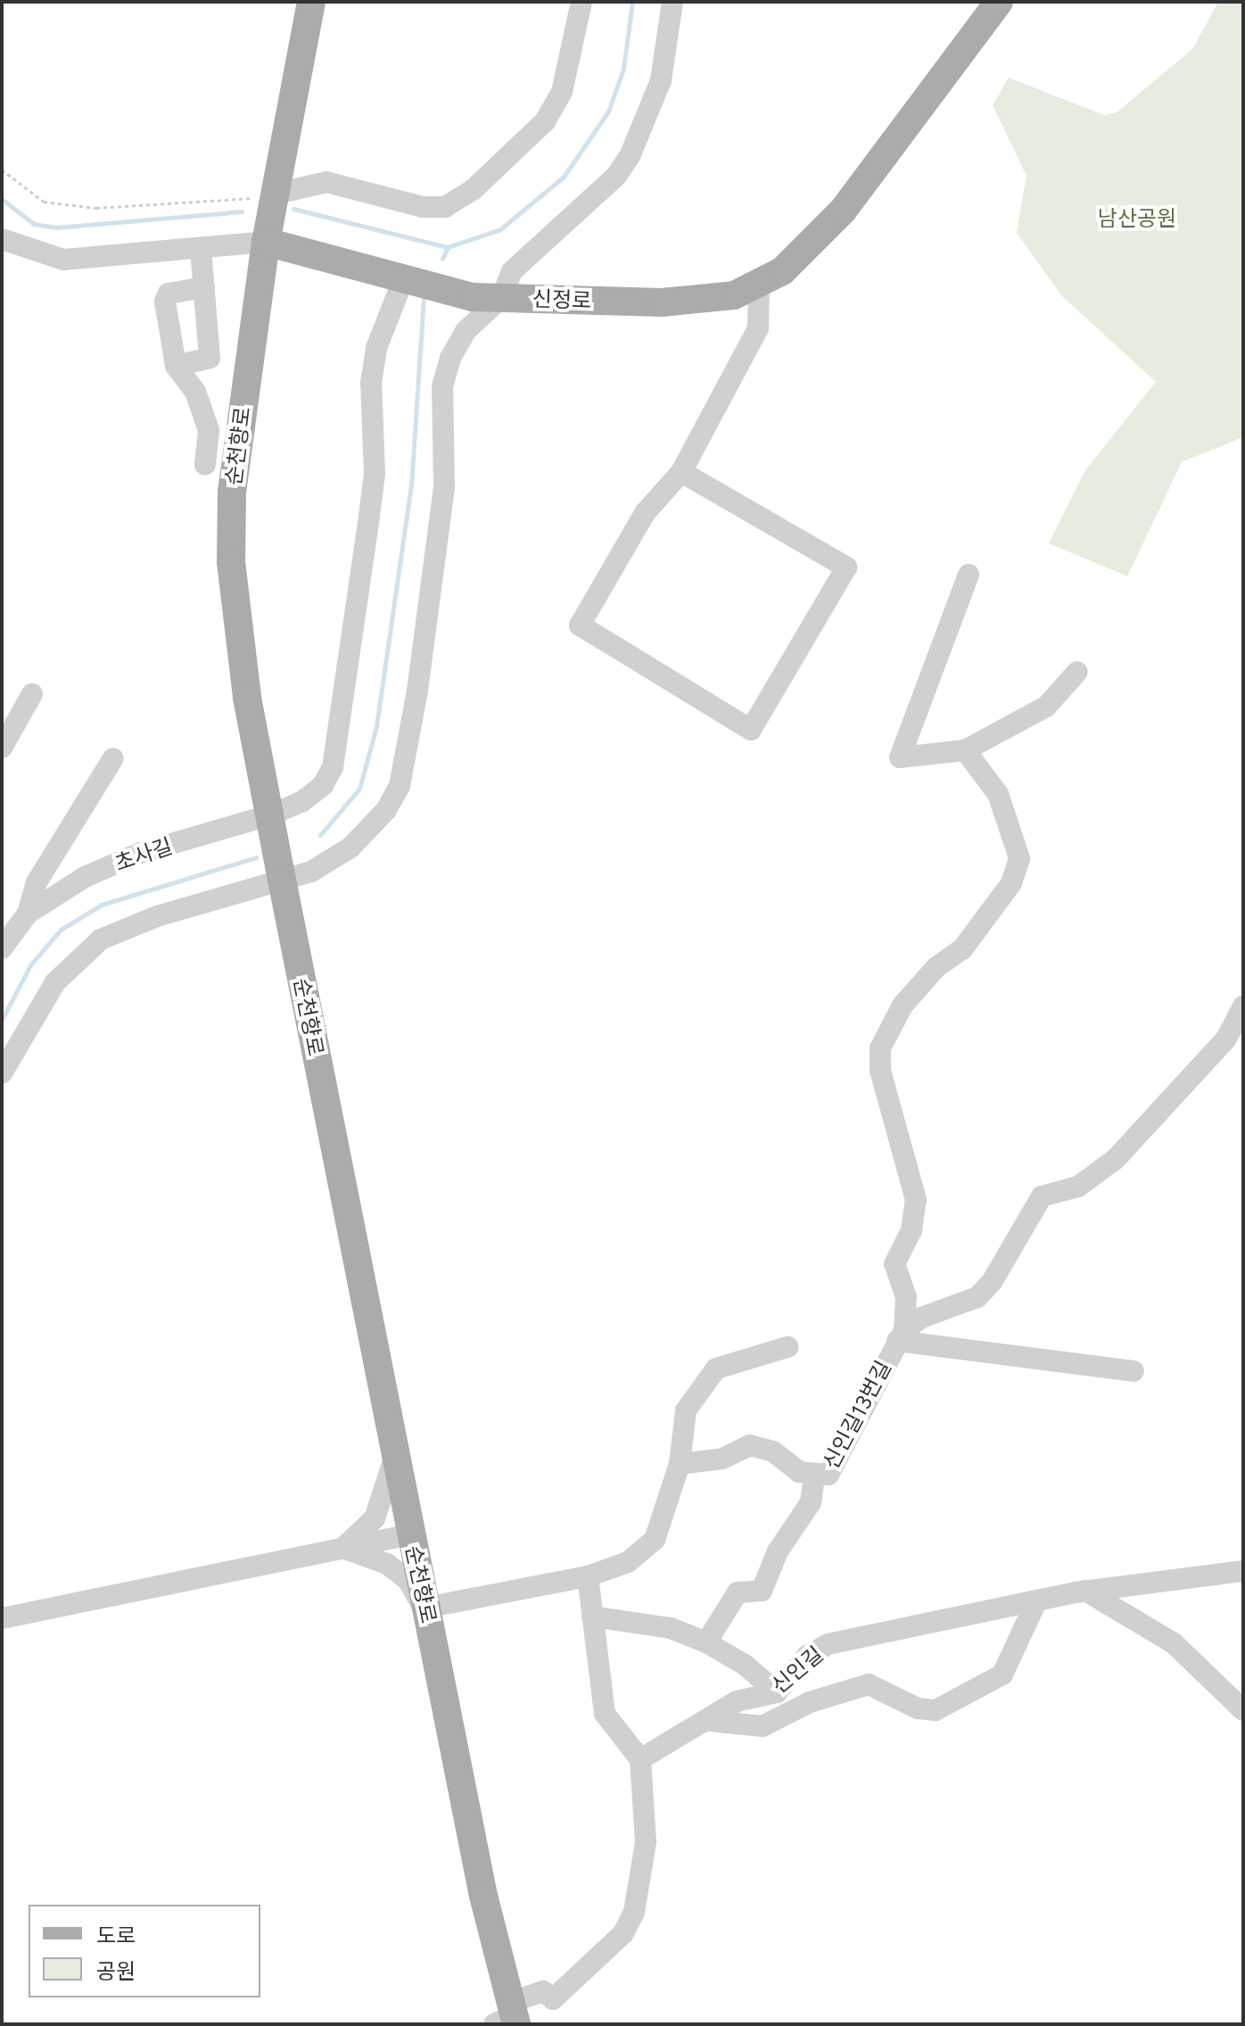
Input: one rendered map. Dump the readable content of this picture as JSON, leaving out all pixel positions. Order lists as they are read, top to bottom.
{
  "streets": {
    "main road": ["신정로", "순천향로"],
    "street": ["초사길", "신인길13번길", "신인길"]
  },
  "crossings": [
    ["신정로", "순천향로"],
    ["신정로", "초사길"],
    ["순천향로", "초사길"]
  ],
  "parks": ["남산공원"],
  "legend": ["도로", "공원"]
}
